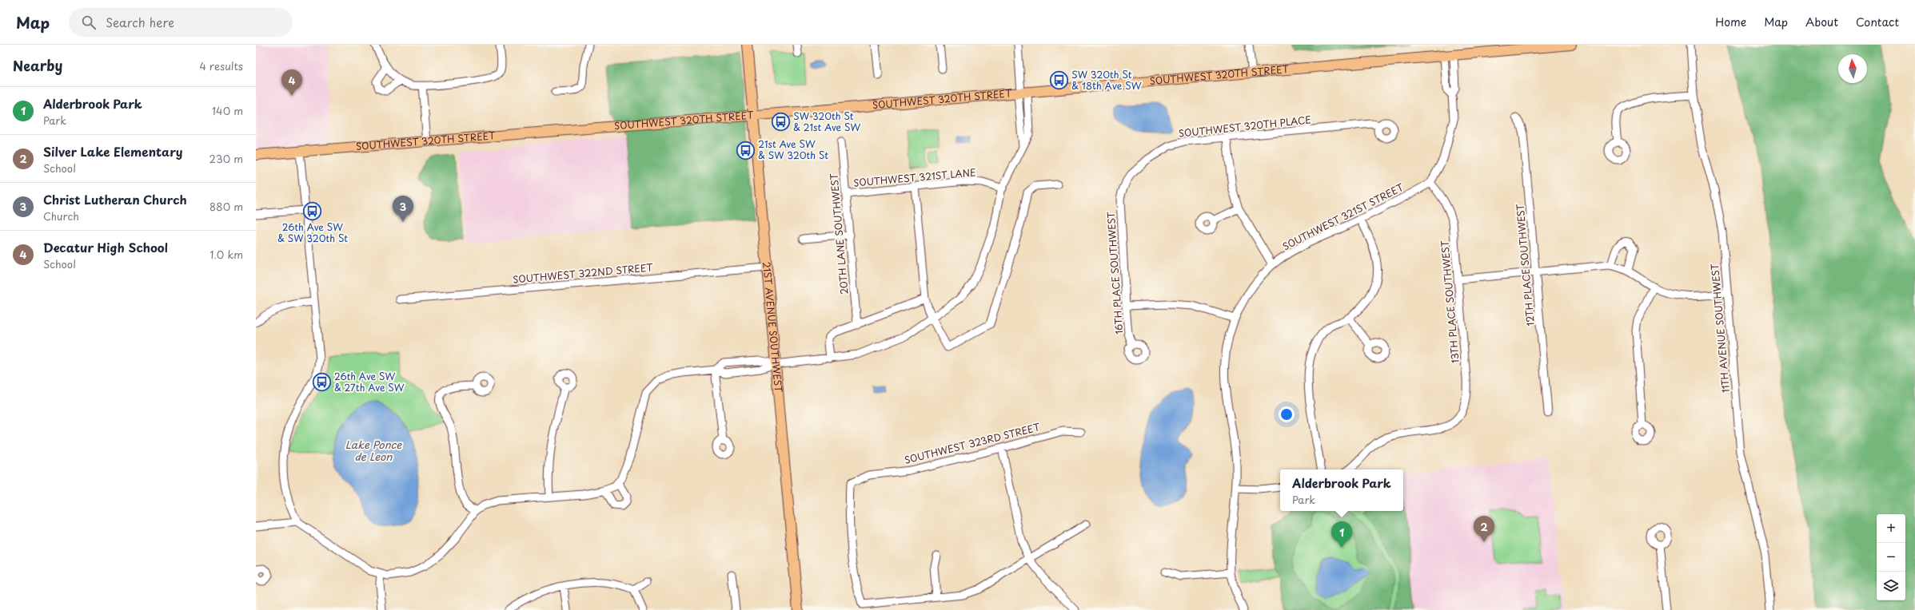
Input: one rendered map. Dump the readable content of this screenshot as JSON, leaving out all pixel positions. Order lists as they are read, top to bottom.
{
  "streets": {
    "main road": ["SOUTHWEST 320TH STREET", "21ST AVENUE SOUTHWEST"],
    "street": [
      "SOUTHWEST 320TH PLACE",
      "SOUTHWEST 321ST LANE",
      "SOUTHWEST 321ST STREET",
      "20TH LANE SOUTHWEST",
      "12TH PLACE SOUTHWEST",
      "16TH PLACE SOUTHWEST",
      "SOUTHWEST 322ND STREET",
      "13TH PLACE SOUTHWEST",
      "11TH AVENUE SOUTHWEST",
      "SOUTHWEST 323RD STREET"
    ]
  },
  "crossings": [
    ["SOUTHWEST 320TH STREET", "21ST AVENUE SOUTHWEST"],
    ["SOUTHWEST 320TH PLACE", "16TH PLACE SOUTHWEST"],
    ["SOUTHWEST 321ST LANE", "20TH LANE SOUTHWEST"],
    ["SOUTHWEST 321ST STREET", "13TH PLACE SOUTHWEST"],
    ["SOUTHWEST 322ND STREET", "21ST AVENUE SOUTHWEST"]
  ],
  "water": ["Lake Ponce de Leon"],
  "places": {
    "bus stop": [
      "SW 320th St & 18th Ave SW",
      "SW 320th St & 21st Ave SW",
      "21st Ave SW & SW 320th St",
      "26th Ave SW & SW 320th St",
      "26th Ave SW & 27th Ave SW"
    ]
  },
  "north": "top",
  "page": {
    "header": "Map",
    "search": "Search here",
    "nav": [
      "Home",
      "Map",
      "About",
      "Contact"
    ],
    "heading": ["Nearby", "4 results"],
    "pins": [
      "4",
      "3",
      "2",
      "1"
    ],
    "list": [
      {
        "mark": "1",
        "name": "Alderbrook Park",
        "note": "Park",
        "value": "140 m"
      },
      {
        "mark": "2",
        "name": "Silver Lake Elementary",
        "note": "School",
        "value": "230 m"
      },
      {
        "mark": "3",
        "name": "Christ Lutheran Church",
        "note": "Church",
        "value": "880 m"
      },
      {
        "mark": "4",
        "name": "Decatur High School",
        "note": "School",
        "value": "1.0 km"
      }
    ],
    "popup": ["Alderbrook Park", "Park"],
    "map_buttons": ["+", "−"]
  }
}
